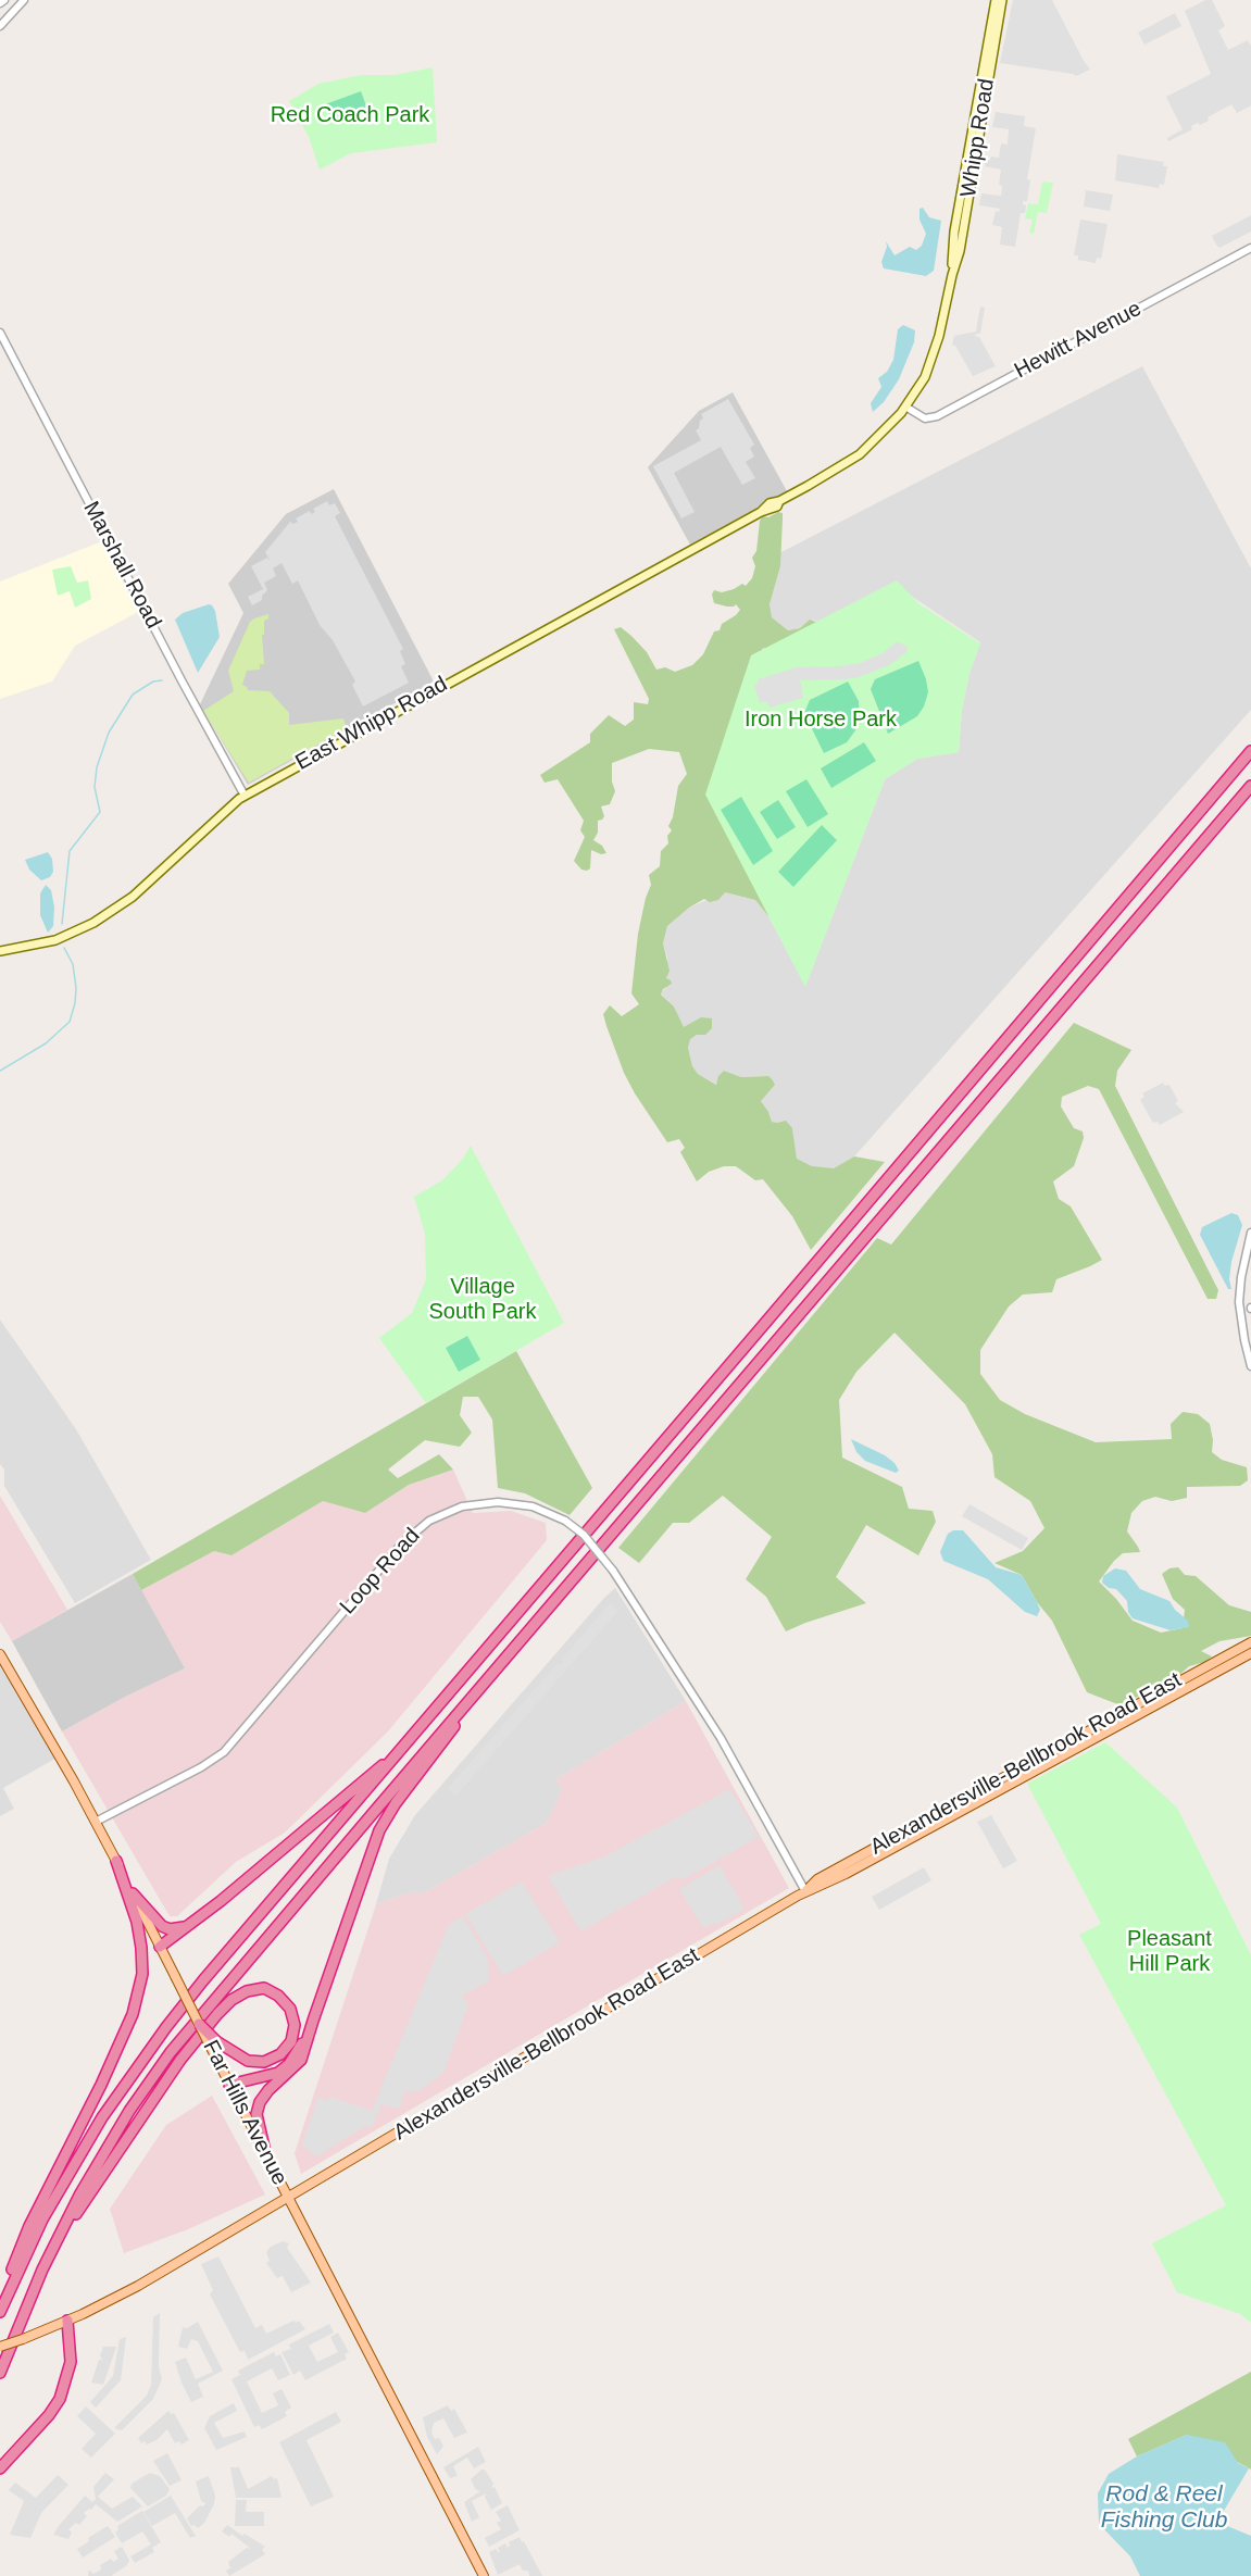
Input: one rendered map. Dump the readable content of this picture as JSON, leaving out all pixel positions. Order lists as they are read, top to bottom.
{
  "streets": {
    "main road": [
      "Whipp Road",
      "East Whipp Road",
      "Alexandersville-Bellbrook Road East",
      "Far Hills Avenue"
    ],
    "street": ["Hewitt Avenue", "Marshall Road", "Loop Road"]
  },
  "crossings": [
    ["Whipp Road", "Hewitt Avenue"],
    ["Whipp Road", "East Whipp Road"],
    ["Hewitt Avenue", "East Whipp Road"],
    ["Marshall Road", "East Whipp Road"],
    ["Loop Road", "Alexandersville-Bellbrook Road East"],
    ["Loop Road", "Far Hills Avenue"],
    ["Alexandersville-Bellbrook Road East", "Far Hills Avenue"]
  ],
  "water": ["Rod & Reel Fishing Club"],
  "parks": [
    "Red Coach Park",
    "Iron Horse Park",
    "Village South Park",
    "Pleasant Hill Park"
  ]
}
